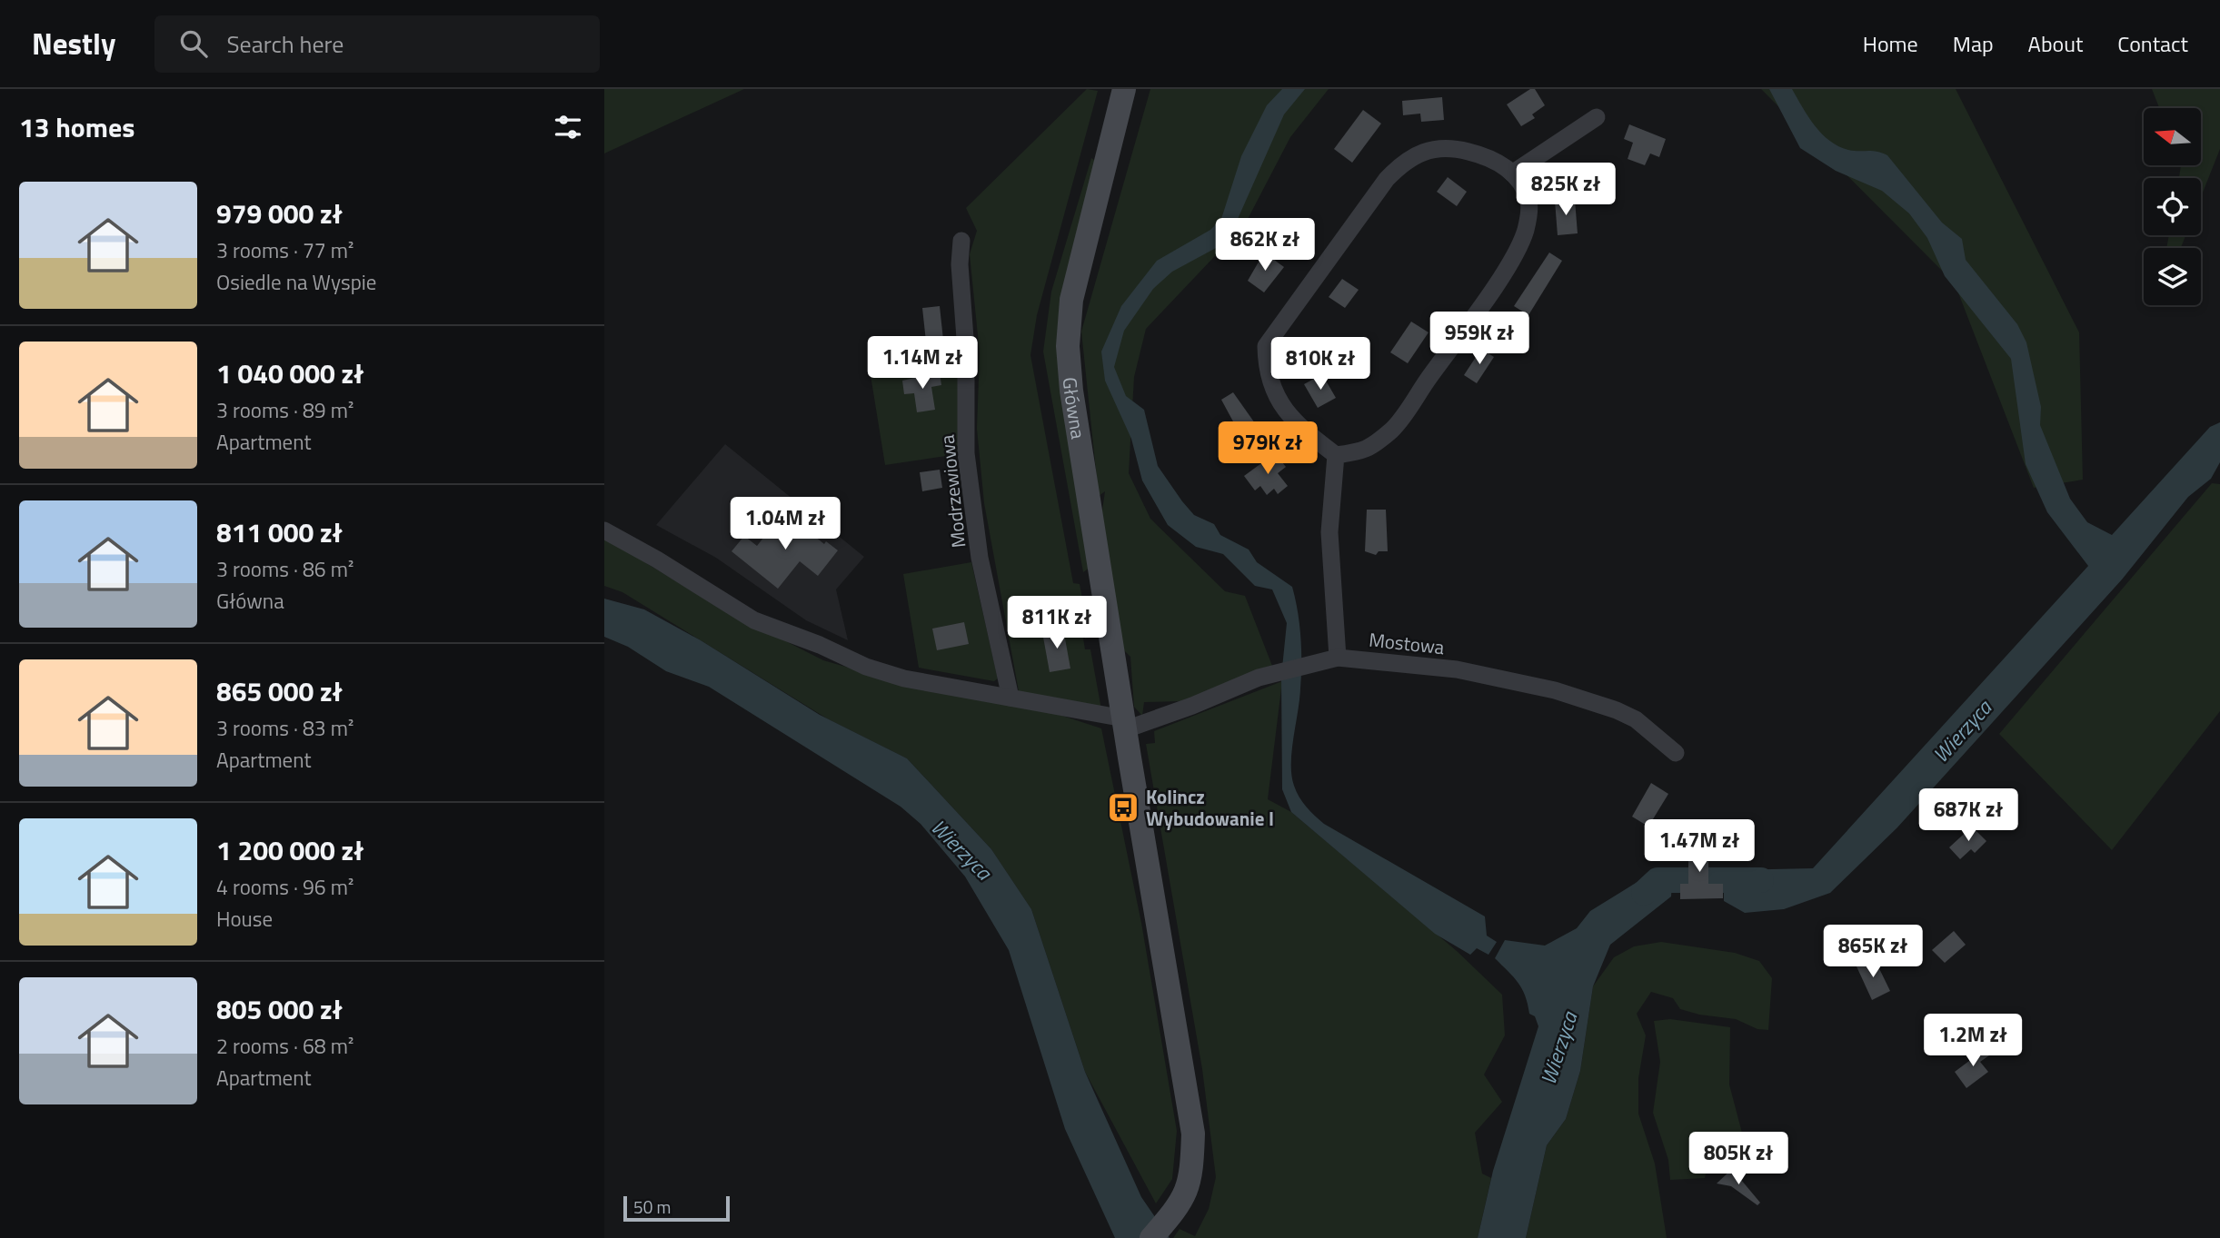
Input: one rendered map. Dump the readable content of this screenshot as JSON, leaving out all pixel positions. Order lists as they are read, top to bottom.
{
  "streets": {
    "street": ["Główna", "Modrzewiowa", "Mostowa"]
  },
  "crossings": [
    ["Główna", "Mostowa"]
  ],
  "water": ["Wierzyca"],
  "places": {
    "bus stop": ["Kolincz Wybudowanie I"]
  },
  "scale_bar": "50 m",
  "north": "left",
  "page": {
    "header": "Nestly",
    "search": "Search here",
    "nav": [
      "Home",
      "Map",
      "About",
      "Contact"
    ],
    "heading": "13 homes",
    "price": [
      "825K zł",
      "862K zł",
      "959K zł",
      "1.14M zł",
      "810K zł",
      "979K zł",
      "1.04M zł",
      "811K zł",
      "687K zł",
      "1.47M zł",
      "865K zł",
      "1.2M zł",
      "805K zł"
    ],
    "list": [
      {
        "name": "979 000 zł",
        "note": "3 rooms · 77 m² · Osiedle na Wyspie"
      },
      {
        "name": "1 040 000 zł",
        "note": "3 rooms · 89 m² · Apartment"
      },
      {
        "name": "811 000 zł",
        "note": "3 rooms · 86 m² · Główna"
      },
      {
        "name": "865 000 zł",
        "note": "3 rooms · 83 m² · Apartment"
      },
      {
        "name": "1 200 000 zł",
        "note": "4 rooms · 96 m² · House"
      },
      {
        "name": "805 000 zł",
        "note": "2 rooms · 68 m² · Apartment"
      }
    ],
    "scale": "50 m"
  }
}
